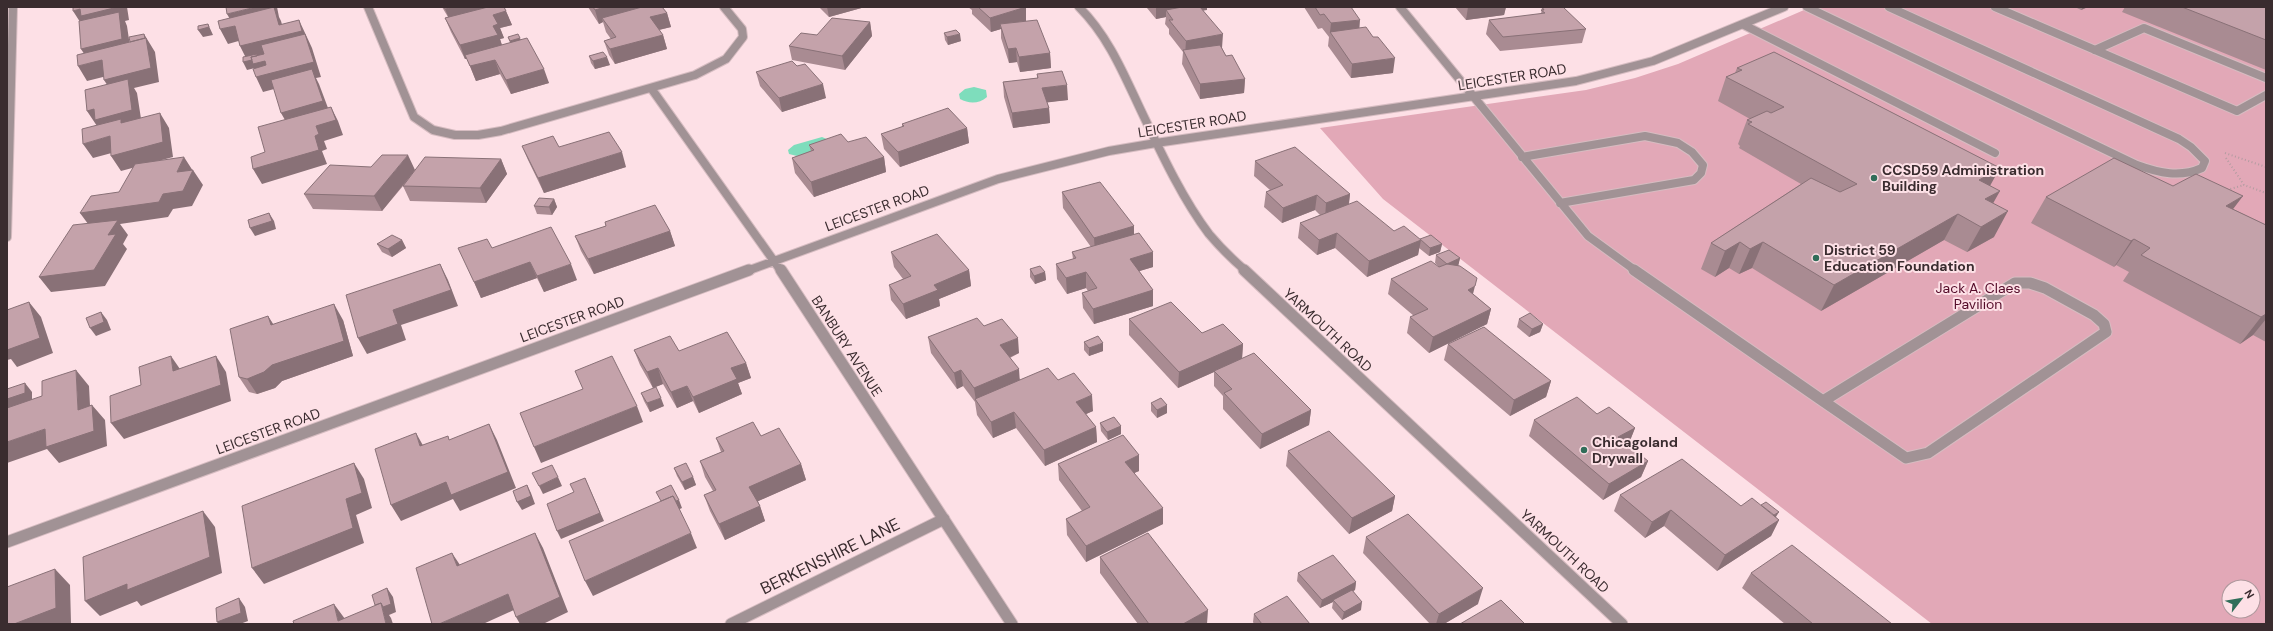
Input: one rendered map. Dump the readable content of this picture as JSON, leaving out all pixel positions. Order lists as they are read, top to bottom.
{
  "streets": {
    "street": [
      "LEICESTER ROAD",
      "YARMOUTH ROAD",
      "BANBURY AVENUE",
      "BERKENSHIRE LANE"
    ]
  },
  "crossings": [
    ["LEICESTER ROAD", "YARMOUTH ROAD"],
    ["LEICESTER ROAD", "BANBURY AVENUE"],
    ["BANBURY AVENUE", "BERKENSHIRE LANE"]
  ],
  "parks": ["Jack A. Claes Pavilion"],
  "places": ["CCSD59 Administration Building", "District 59 Education Foundation", "Chicagoland Drywall"],
  "north": "top right"
}
